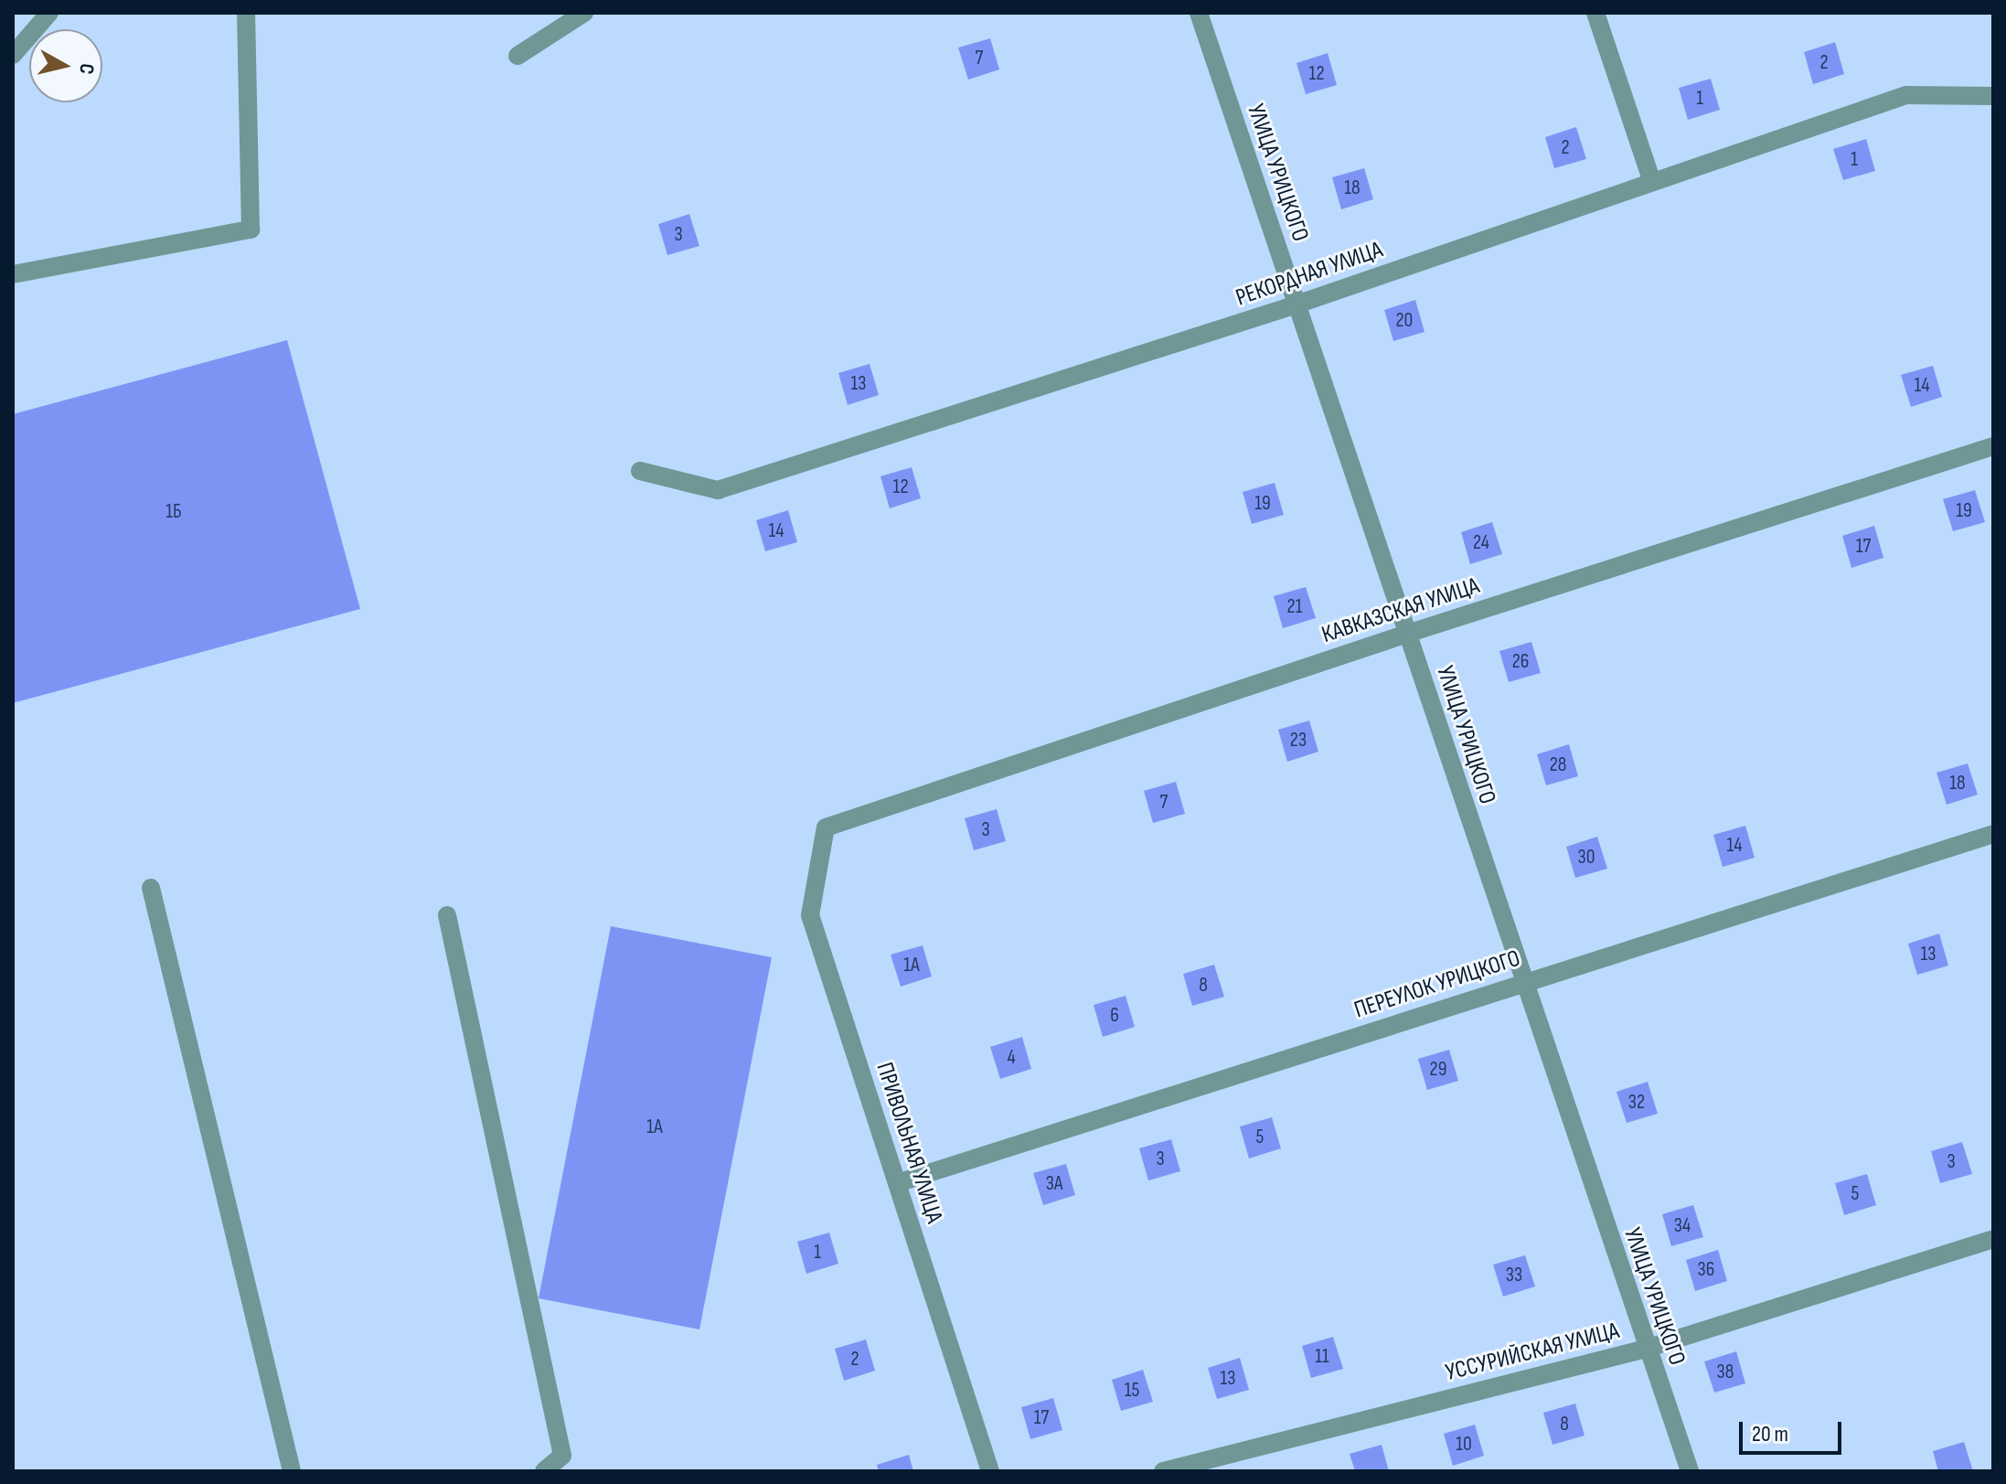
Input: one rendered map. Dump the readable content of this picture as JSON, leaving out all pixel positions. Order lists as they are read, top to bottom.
{
  "streets": {
    "street": [
      "УЛИЦА УРИЦКОГО",
      "РЕКОРДНАЯ УЛИЦА",
      "КАВКАЗСКАЯ УЛИЦА",
      "ПЕРЕУЛОК УРИЦКОГО",
      "ПРИВОЛЬНАЯ УЛИЦА",
      "УССУРИЙСКАЯ УЛИЦА"
    ]
  },
  "crossings": [
    ["УЛИЦА УРИЦКОГО", "РЕКОРДНАЯ УЛИЦА"],
    ["УЛИЦА УРИЦКОГО", "КАВКАЗСКАЯ УЛИЦА"],
    ["УЛИЦА УРИЦКОГО", "ПЕРЕУЛОК УРИЦКОГО"],
    ["УЛИЦА УРИЦКОГО", "УССУРИЙСКАЯ УЛИЦА"],
    ["КАВКАЗСКАЯ УЛИЦА", "ПРИВОЛЬНАЯ УЛИЦА"],
    ["ПЕРЕУЛОК УРИЦКОГО", "ПРИВОЛЬНАЯ УЛИЦА"]
  ],
  "house_numbers": [
    "7",
    "2",
    "12",
    "1",
    "2",
    "1",
    "18",
    "3",
    "20",
    "13",
    "14",
    "12",
    "19",
    "19",
    "1Б",
    "14",
    "24",
    "17",
    "21",
    "26",
    "23",
    "28",
    "18",
    "7",
    "3",
    "14",
    "30",
    "13",
    "1А",
    "8",
    "6",
    "4",
    "29",
    "32",
    "1А",
    "5",
    "3",
    "3",
    "3А",
    "5",
    "34",
    "1",
    "36",
    "33",
    "11",
    "2",
    "38",
    "13",
    "15",
    "17",
    "8",
    "10"
  ],
  "scale_bar": "20 m",
  "north": "right"
}
